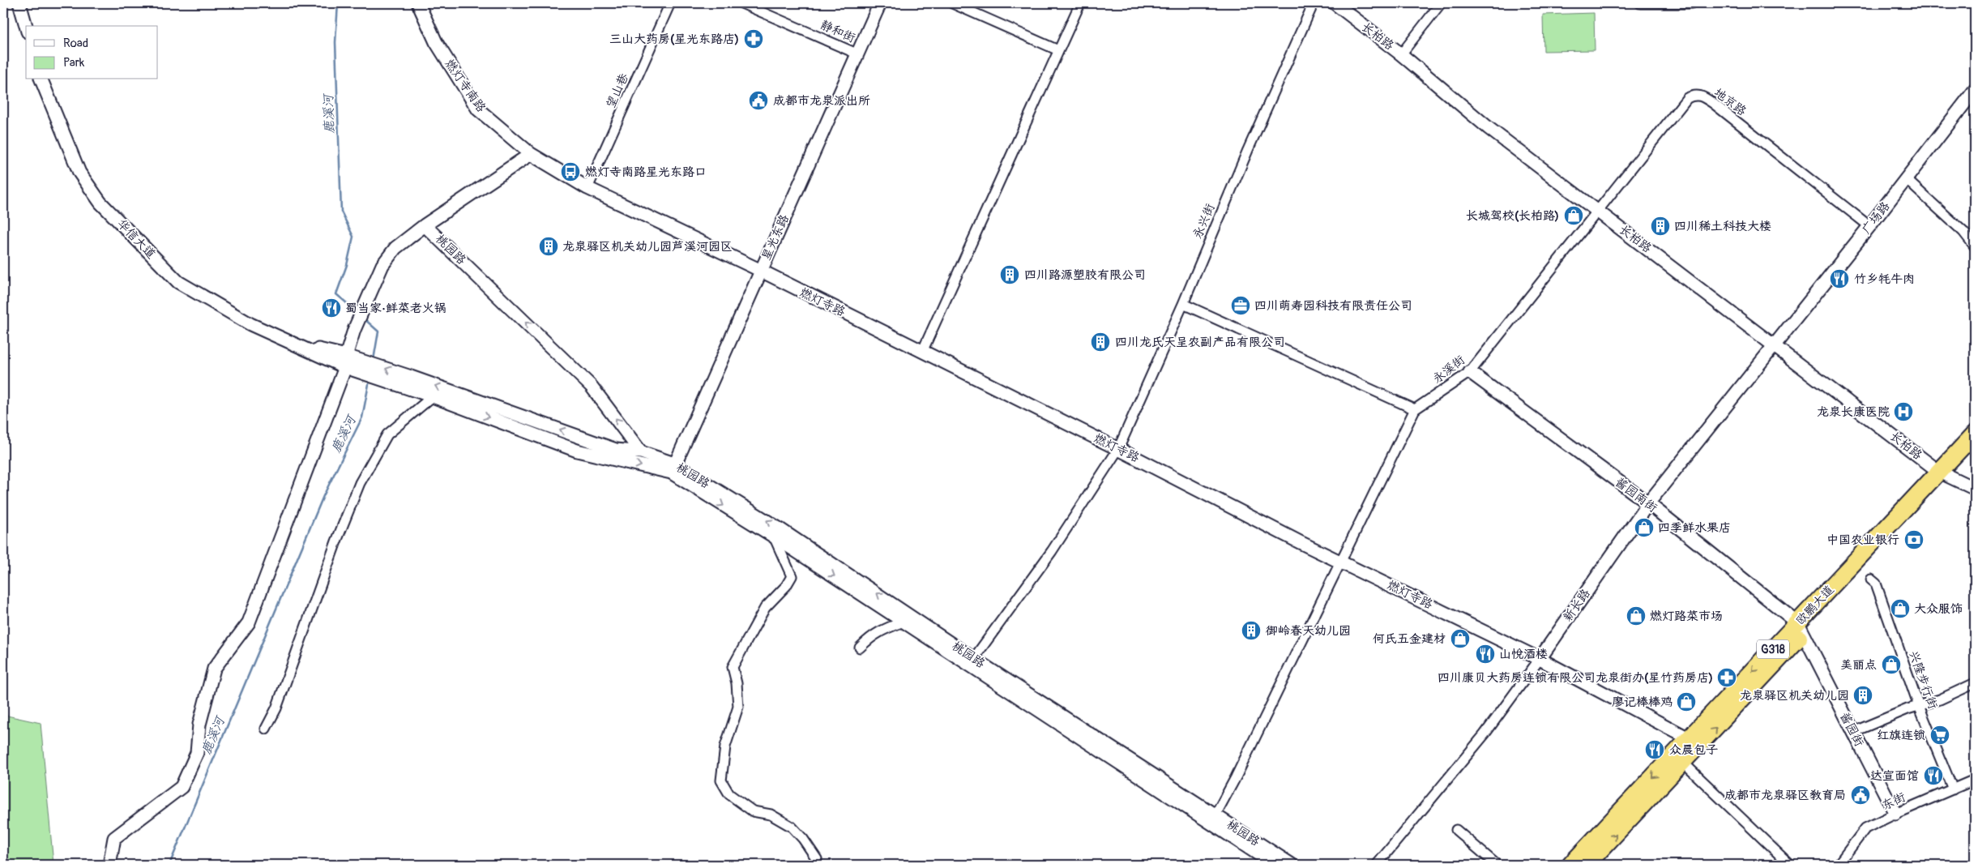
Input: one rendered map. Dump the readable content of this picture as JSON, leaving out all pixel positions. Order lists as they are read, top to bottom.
{
  "streets": {
    "highway": ["欧鹏大道", "G318"],
    "street": [
      "静和街",
      "长柏路",
      "燃灯寺南路",
      "望山巷",
      "地京路",
      "广场路",
      "永兴街",
      "星光东路",
      "华信大道",
      "桃园路",
      "燃灯寺路",
      "永溪街",
      "酱园南街",
      "新长路",
      "兴隆步行街",
      "酱园街",
      "东街"
    ]
  },
  "crossings": [
    ["静和街", "星光东路"],
    ["长柏路", "地京路"],
    ["长柏路", "广场路"],
    ["长柏路", "永溪街"],
    ["长柏路", "新长路"],
    ["长柏路", "欧鹏大道"],
    ["燃灯寺南路", "燃灯寺路"],
    ["望山巷", "燃灯寺路"],
    ["地京路", "广场路"],
    ["地京路", "永溪街"],
    ["广场路", "新长路"],
    ["永兴街", "桃园路"],
    ["永兴街", "燃灯寺路"],
    ["星光东路", "桃园路"],
    ["星光东路", "燃灯寺路"],
    ["华信大道", "桃园路"],
    ["桃园路", "永溪街"],
    ["燃灯寺路", "永溪街"],
    ["燃灯寺路", "新长路"],
    ["燃灯寺路", "欧鹏大道"],
    ["永溪街", "酱园南街"],
    ["酱园南街", "新长路"],
    ["酱园南街", "欧鹏大道"],
    ["酱园南街", "酱园街"],
    ["欧鹏大道", "酱园街"],
    ["兴隆步行街", "东街"],
    ["酱园街", "东街"]
  ],
  "water": ["鹿溪河"],
  "places": {
    "pharmacy": ["三山大药房(星光东路店)", "四川康贝大药房连锁有限公司龙泉街办(星竹药房店)"],
    "public building": ["成都市龙泉派出所", "成都市龙泉驿区教育局"],
    "bus stop": ["燃灯寺南路星光东路口"],
    "shop": [
      "长城驾校(长柏路)",
      "四季鲜水果店",
      "大众服饰",
      "燃灯路菜市场",
      "何氏五金建材",
      "美丽点",
      "廖记棒棒鸡"
    ],
    "building": [
      "四川稀土科技大楼",
      "龙泉驿区机关幼儿园芦溪河园区",
      "四川路源塑胶有限公司",
      "四川龙氏天呈农副产品有限公司",
      "御岭春天幼儿园",
      "龙泉驿区机关幼儿园"
    ],
    "restaurant": [
      "竹乡牦牛肉",
      "蜀当家·鲜菜老火锅",
      "山悦酒楼",
      "众晨包子",
      "达宣面馆"
    ],
    "office": ["四川萌寿园科技有限责任公司"],
    "hospital": ["龙泉长康医院"],
    "bank": ["中国农业银行"],
    "supermarket": ["红旗连锁"]
  },
  "legend": ["Road", "Park"]
}
